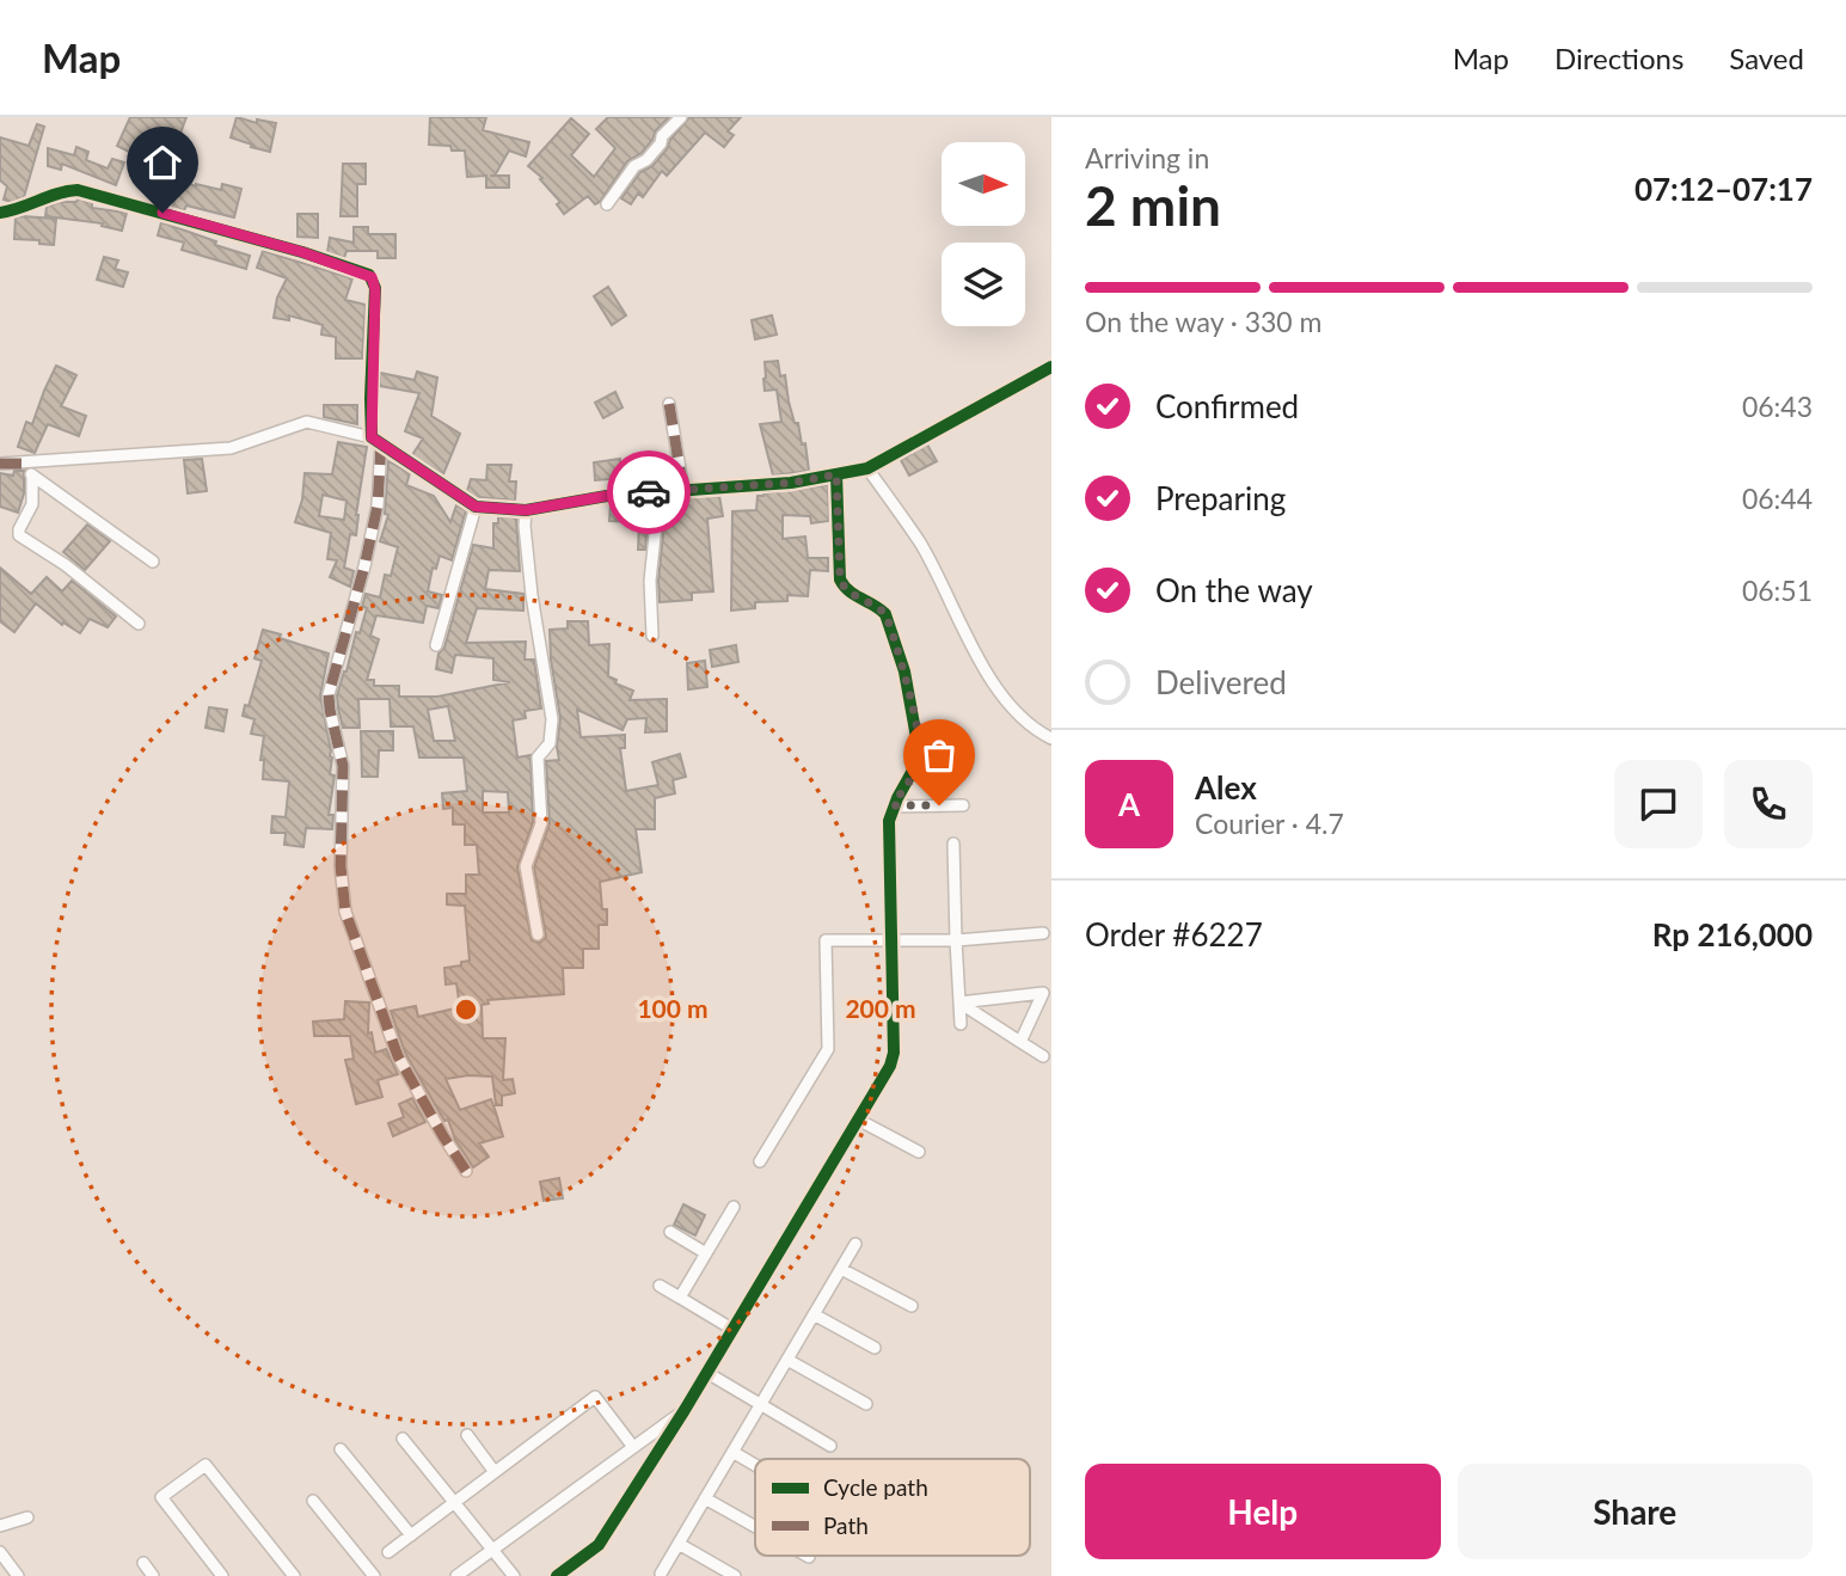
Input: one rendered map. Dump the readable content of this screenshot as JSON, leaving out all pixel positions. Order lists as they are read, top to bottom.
{
  "legend": ["Cycle path", "Path"],
  "north": "right",
  "page": {
    "header": "Map",
    "nav": ["Map", "Directions", "Saved"],
    "heading": ["2 min", "Arriving in", "07:12–07:17"],
    "panel": [
      "Alex",
      "Courier · 4.7",
      "Order #6227",
      "Rp 216,000"
    ],
    "bar": "On the way · 330 m",
    "list": [
      ["Confirmed", "06:43"],
      ["Preparing", "06:44"],
      ["On the way", "06:51"],
      "Delivered"
    ],
    "round": "A",
    "buttons": ["Help", "Share"]
  },
  "rings": ["100 m", "200 m"]
}
